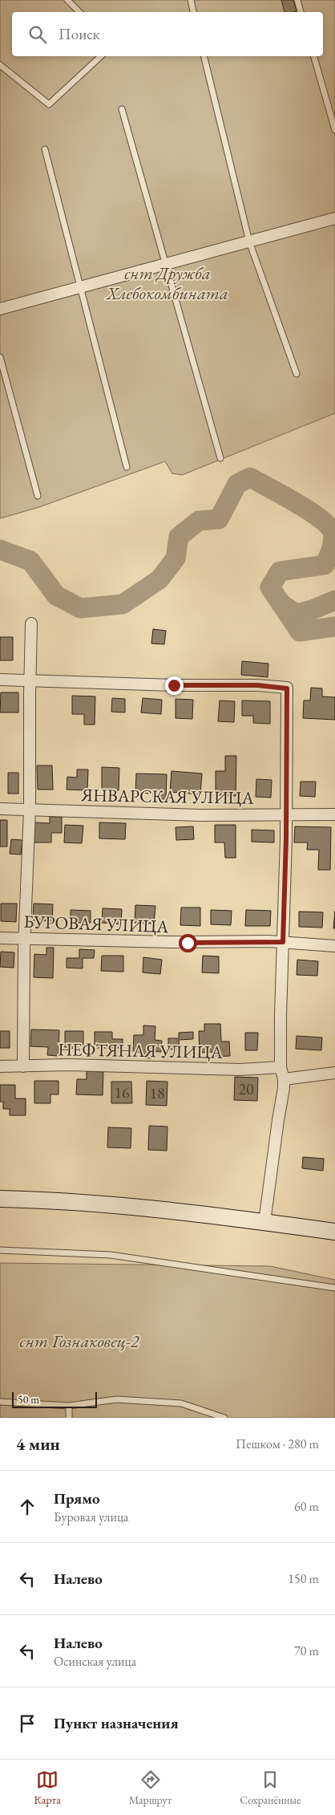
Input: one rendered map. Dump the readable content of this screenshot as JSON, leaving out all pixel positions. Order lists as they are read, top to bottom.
{
  "streets": {
    "street": ["ЯНВАРСКАЯ УЛИЦА", "БУРОВАЯ УЛИЦА", "НЕФТЯНАЯ УЛИЦА"]
  },
  "parks": ["снт Дружба Хлебокомбината", "снт Гознаковец-2"],
  "house_numbers": ["20", "16", "18"],
  "scale_bar": "50 m",
  "page": {
    "search": "Поиск",
    "scale": "50 m",
    "heading": ["4 мин", "Пешком · 280 m"],
    "list": [
      ["Прямо", "Буровая улица", "60 m"],
      ["Налево", "150 m"],
      ["Налево", "Осинская улица", "70 m"],
      "Пункт назначения"
    ],
    "nav": ["Карта", "Маршрут", "Сохранённые"]
  }
}
